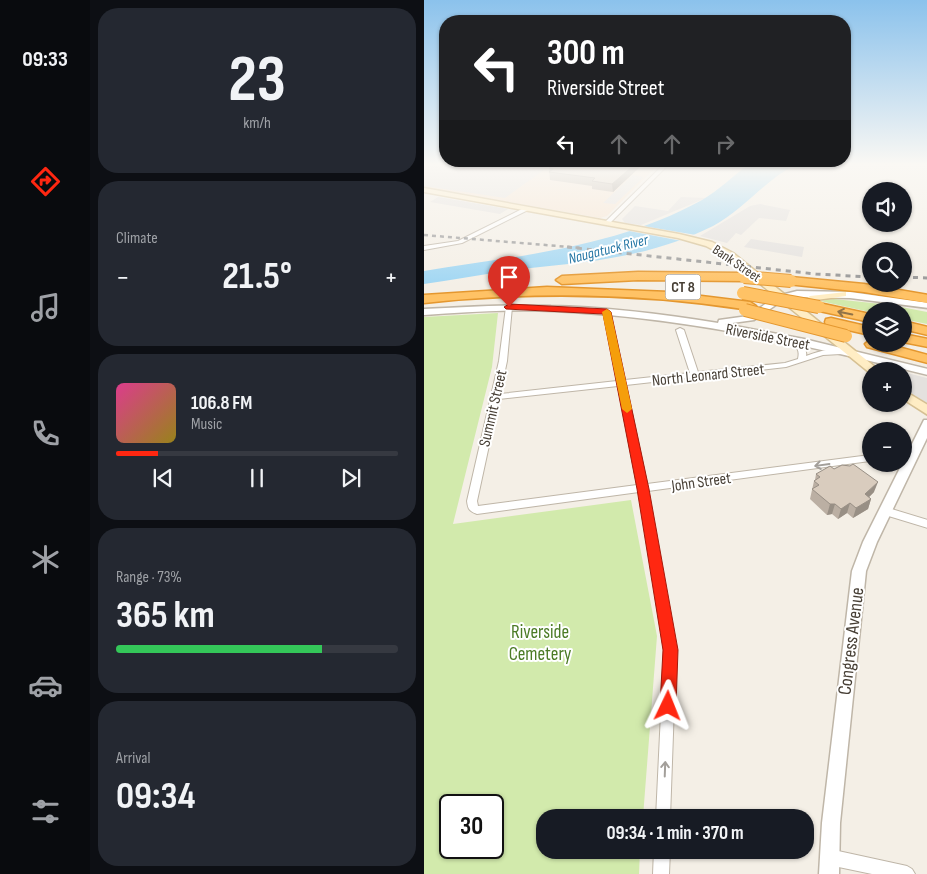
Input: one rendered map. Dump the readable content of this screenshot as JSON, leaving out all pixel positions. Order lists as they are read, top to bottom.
{
  "streets": {
    "highway": ["CT 8"],
    "main road": ["Bank Street"],
    "street": [
      "Riverside Street",
      "North Leonard Street",
      "Summit Street",
      "John Street",
      "Congress Avenue"
    ]
  },
  "crossings": [
    ["Bank Street", "Riverside Street"],
    ["Bank Street", "North Leonard Street"],
    ["Riverside Street", "North Leonard Street"],
    ["Riverside Street", "Summit Street"],
    ["North Leonard Street", "Summit Street"],
    ["Summit Street", "John Street"]
  ],
  "one_way": ["John Street"],
  "water": ["Naugatuck River"],
  "parks": ["Riverside Cemetery"],
  "page": {
    "tabs": "09:33",
    "tile": [
      ["23", "km/h"],
      "Climate",
      ["Range · 73%", "365 km"],
      ["Arrival", "09:34"]
    ],
    "turn": ["300 m", "Riverside Street"],
    "map_buttons": ["+", "−"],
    "heat": ["−", "21.5°", "+"],
    "song": ["106.8 FM", "Music"],
    "limit": "30",
    "trip": "09:34 · 1 min · 370 m"
  }
}
